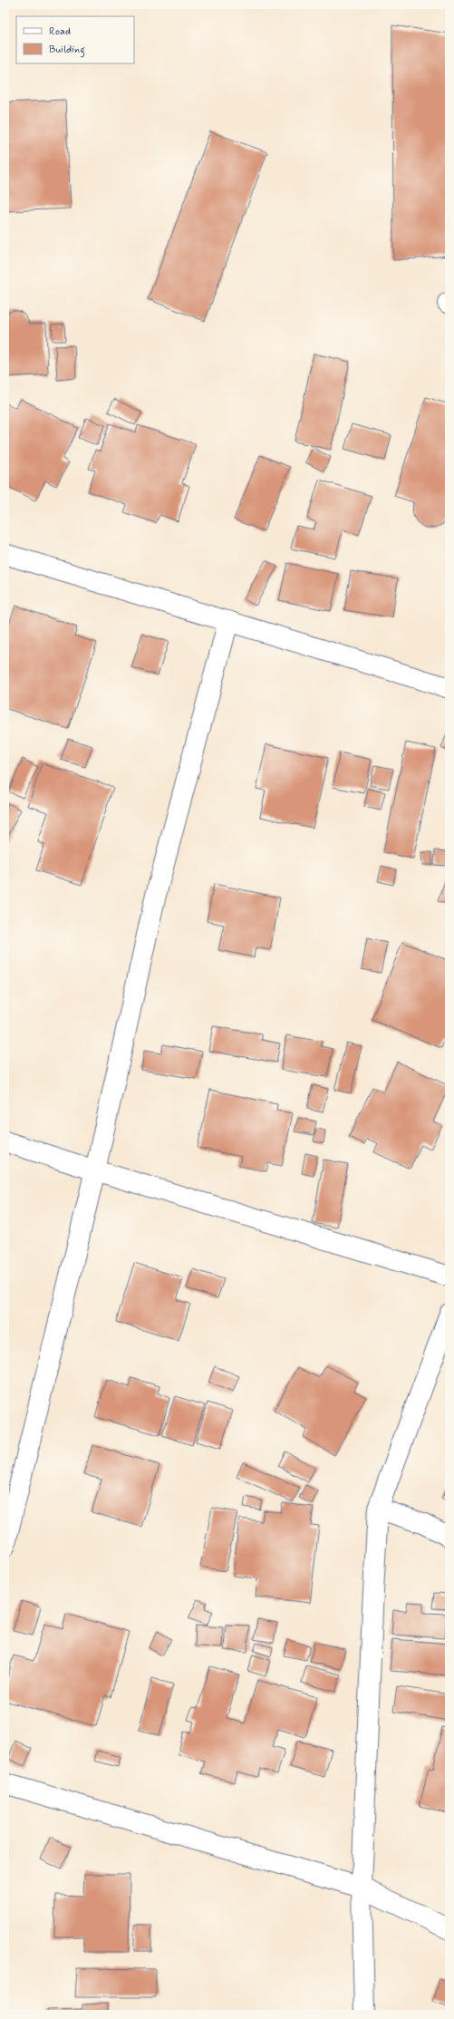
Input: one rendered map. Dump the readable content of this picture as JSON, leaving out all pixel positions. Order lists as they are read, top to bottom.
{
  "legend": ["Road", "Building"]
}
